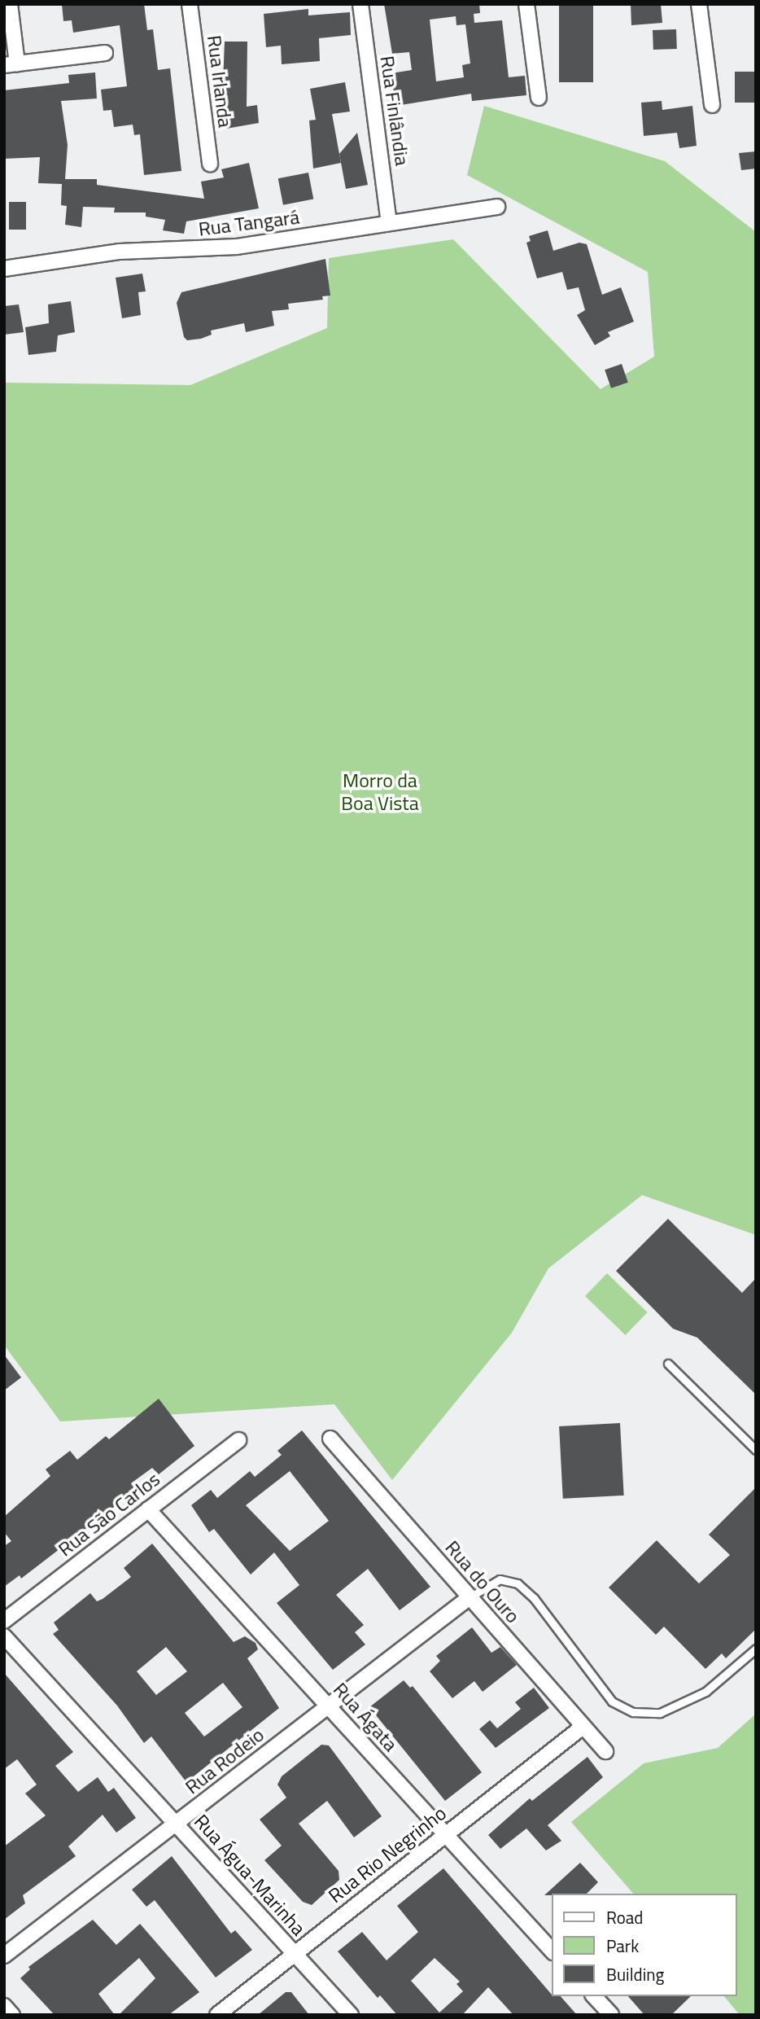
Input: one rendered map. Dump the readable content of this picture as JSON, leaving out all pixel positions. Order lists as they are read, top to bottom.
{
  "streets": {
    "street": [
      "Rua Irlanda",
      "Rua Finlândia",
      "Rua Tangará",
      "Rua São Carlos",
      "Rua do Ouro",
      "Rua Ágata",
      "Rua Rodeio",
      "Rua Rio Negrinho",
      "Rua Água-Marinha"
    ]
  },
  "crossings": [
    ["Rua Finlândia", "Rua Tangará"],
    ["Rua São Carlos", "Rua Ágata"],
    ["Rua do Ouro", "Rua Rodeio"],
    ["Rua do Ouro", "Rua Rio Negrinho"],
    ["Rua Ágata", "Rua Rodeio"],
    ["Rua Ágata", "Rua Rio Negrinho"],
    ["Rua Rodeio", "Rua Água-Marinha"],
    ["Rua Rio Negrinho", "Rua Água-Marinha"]
  ],
  "parks": ["Morro da Boa Vista"],
  "legend": ["Road", "Park", "Building"]
}
